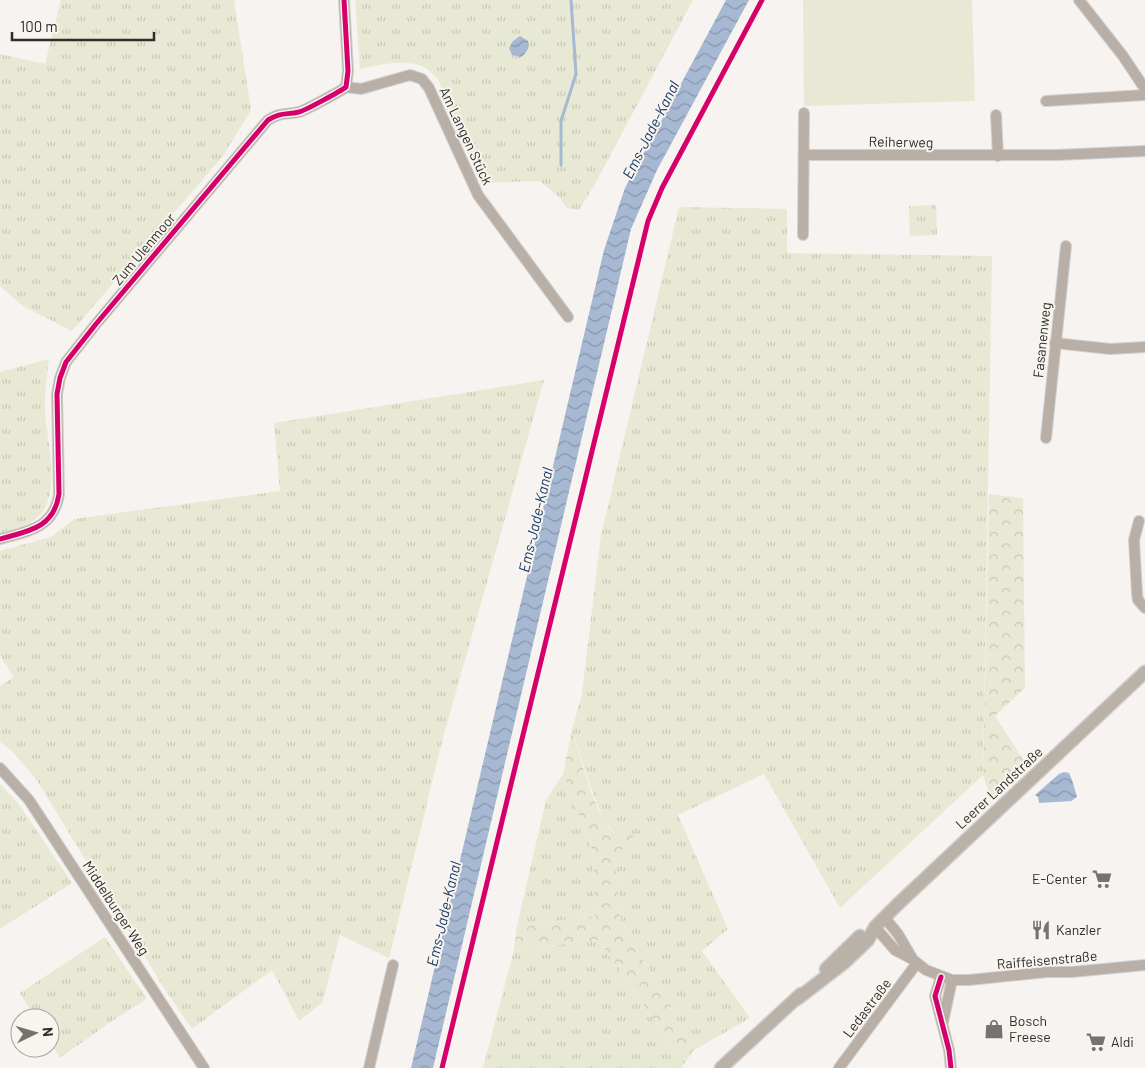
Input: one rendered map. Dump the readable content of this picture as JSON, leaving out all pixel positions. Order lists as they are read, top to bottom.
{
  "streets": {
    "main road": ["Leerer Landstraße"],
    "street": [
      "Am Langen Stück",
      "Reiherweg",
      "Zum Ulenmoor",
      "Fasanenweg",
      "Middelburger Weg",
      "Raiffeisenstraße",
      "Ledastraße"
    ]
  },
  "crossings": [
    ["Am Langen Stück", "Zum Ulenmoor"],
    ["Leerer Landstraße", "Raiffeisenstraße"],
    ["Raiffeisenstraße", "Ledastraße"]
  ],
  "water": ["Ems-Jade-Kanal"],
  "places": {
    "supermarket": ["E-Center", "Aldi"],
    "restaurant": ["Kanzler"],
    "shop": ["Bosch Freese"]
  },
  "scale_bar": "100 m",
  "north": "right"
}
